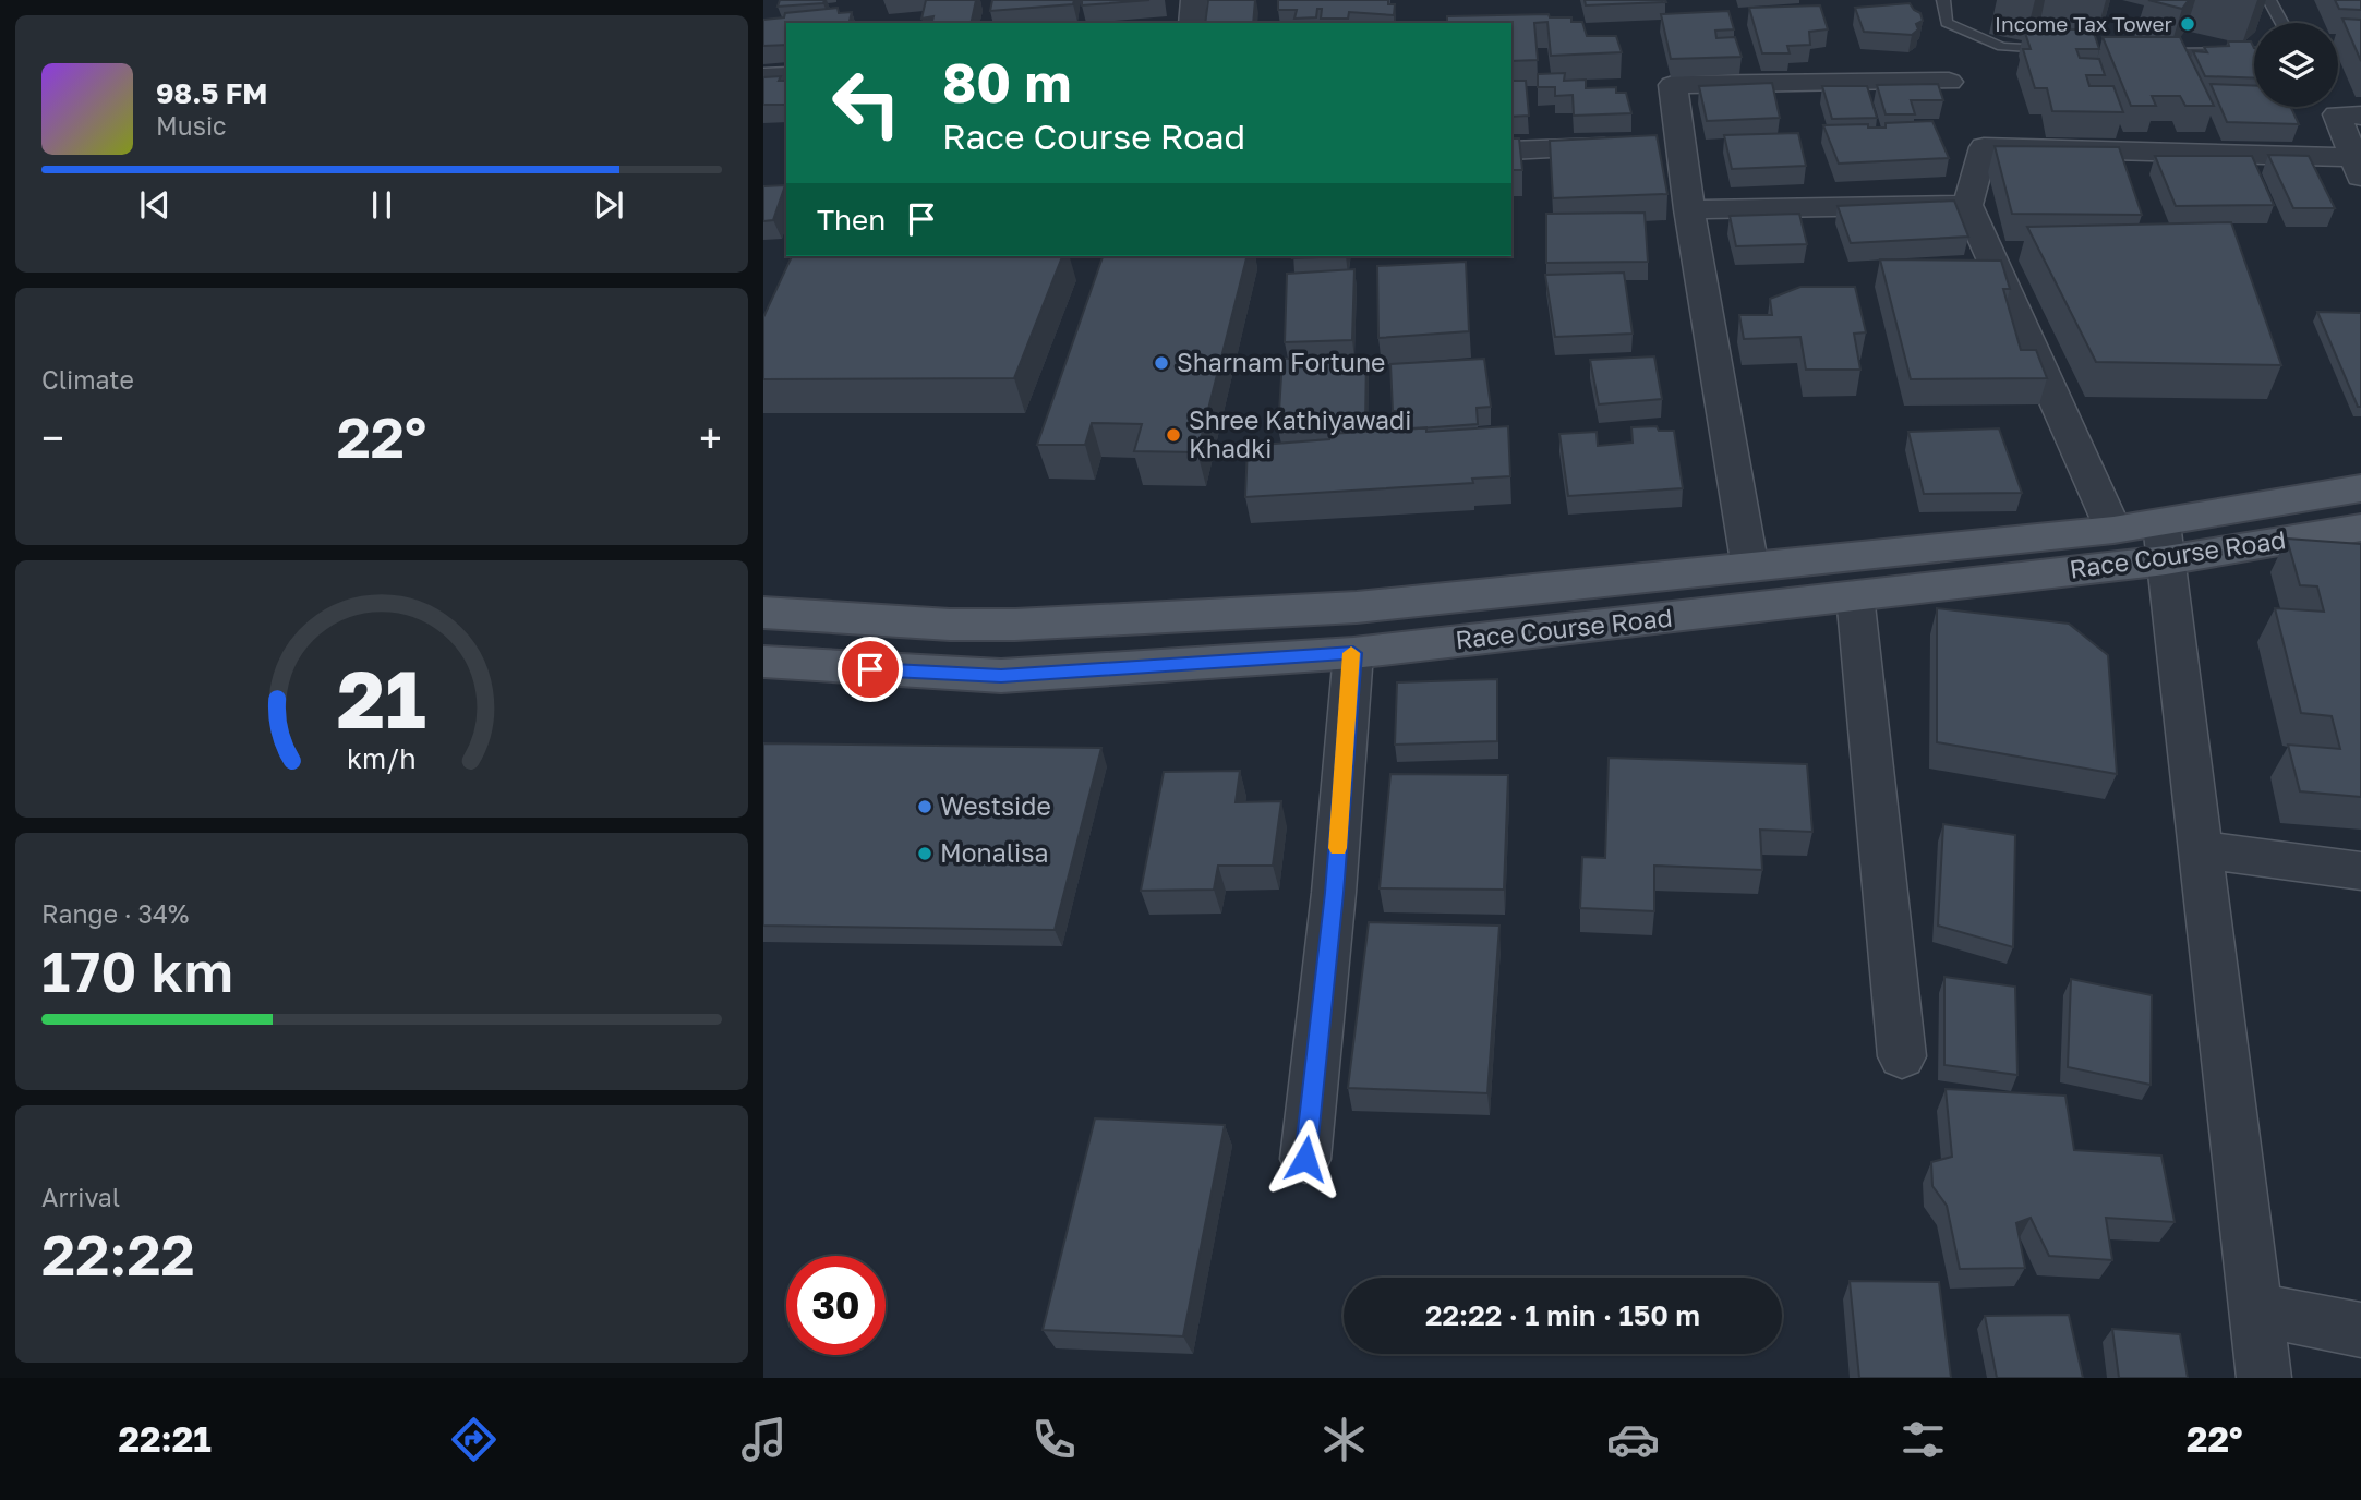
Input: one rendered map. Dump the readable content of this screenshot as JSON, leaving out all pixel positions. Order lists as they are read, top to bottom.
{
  "streets": {
    "main road": ["Race Course Road"]
  },
  "places": [
    "Income Tax Tower",
    "Sharnam Fortune",
    "Shree Kathiyawadi Khadki",
    "Westside",
    "Monalisa"
  ],
  "page": {
    "turn": ["80 m", "Race Course Road"],
    "song": ["98.5 FM", "Music"],
    "then": "Then",
    "tile": [
      "Climate",
      ["Range · 34%", "170 km"],
      ["Arrival", "22:22"]
    ],
    "heat": ["−", "22°", "+"],
    "limit": "30",
    "trip": "22:22 · 1 min · 150 m",
    "tabs": ["22:21", "22°"],
    "gauge": ["21", "km/h"]
  }
}
